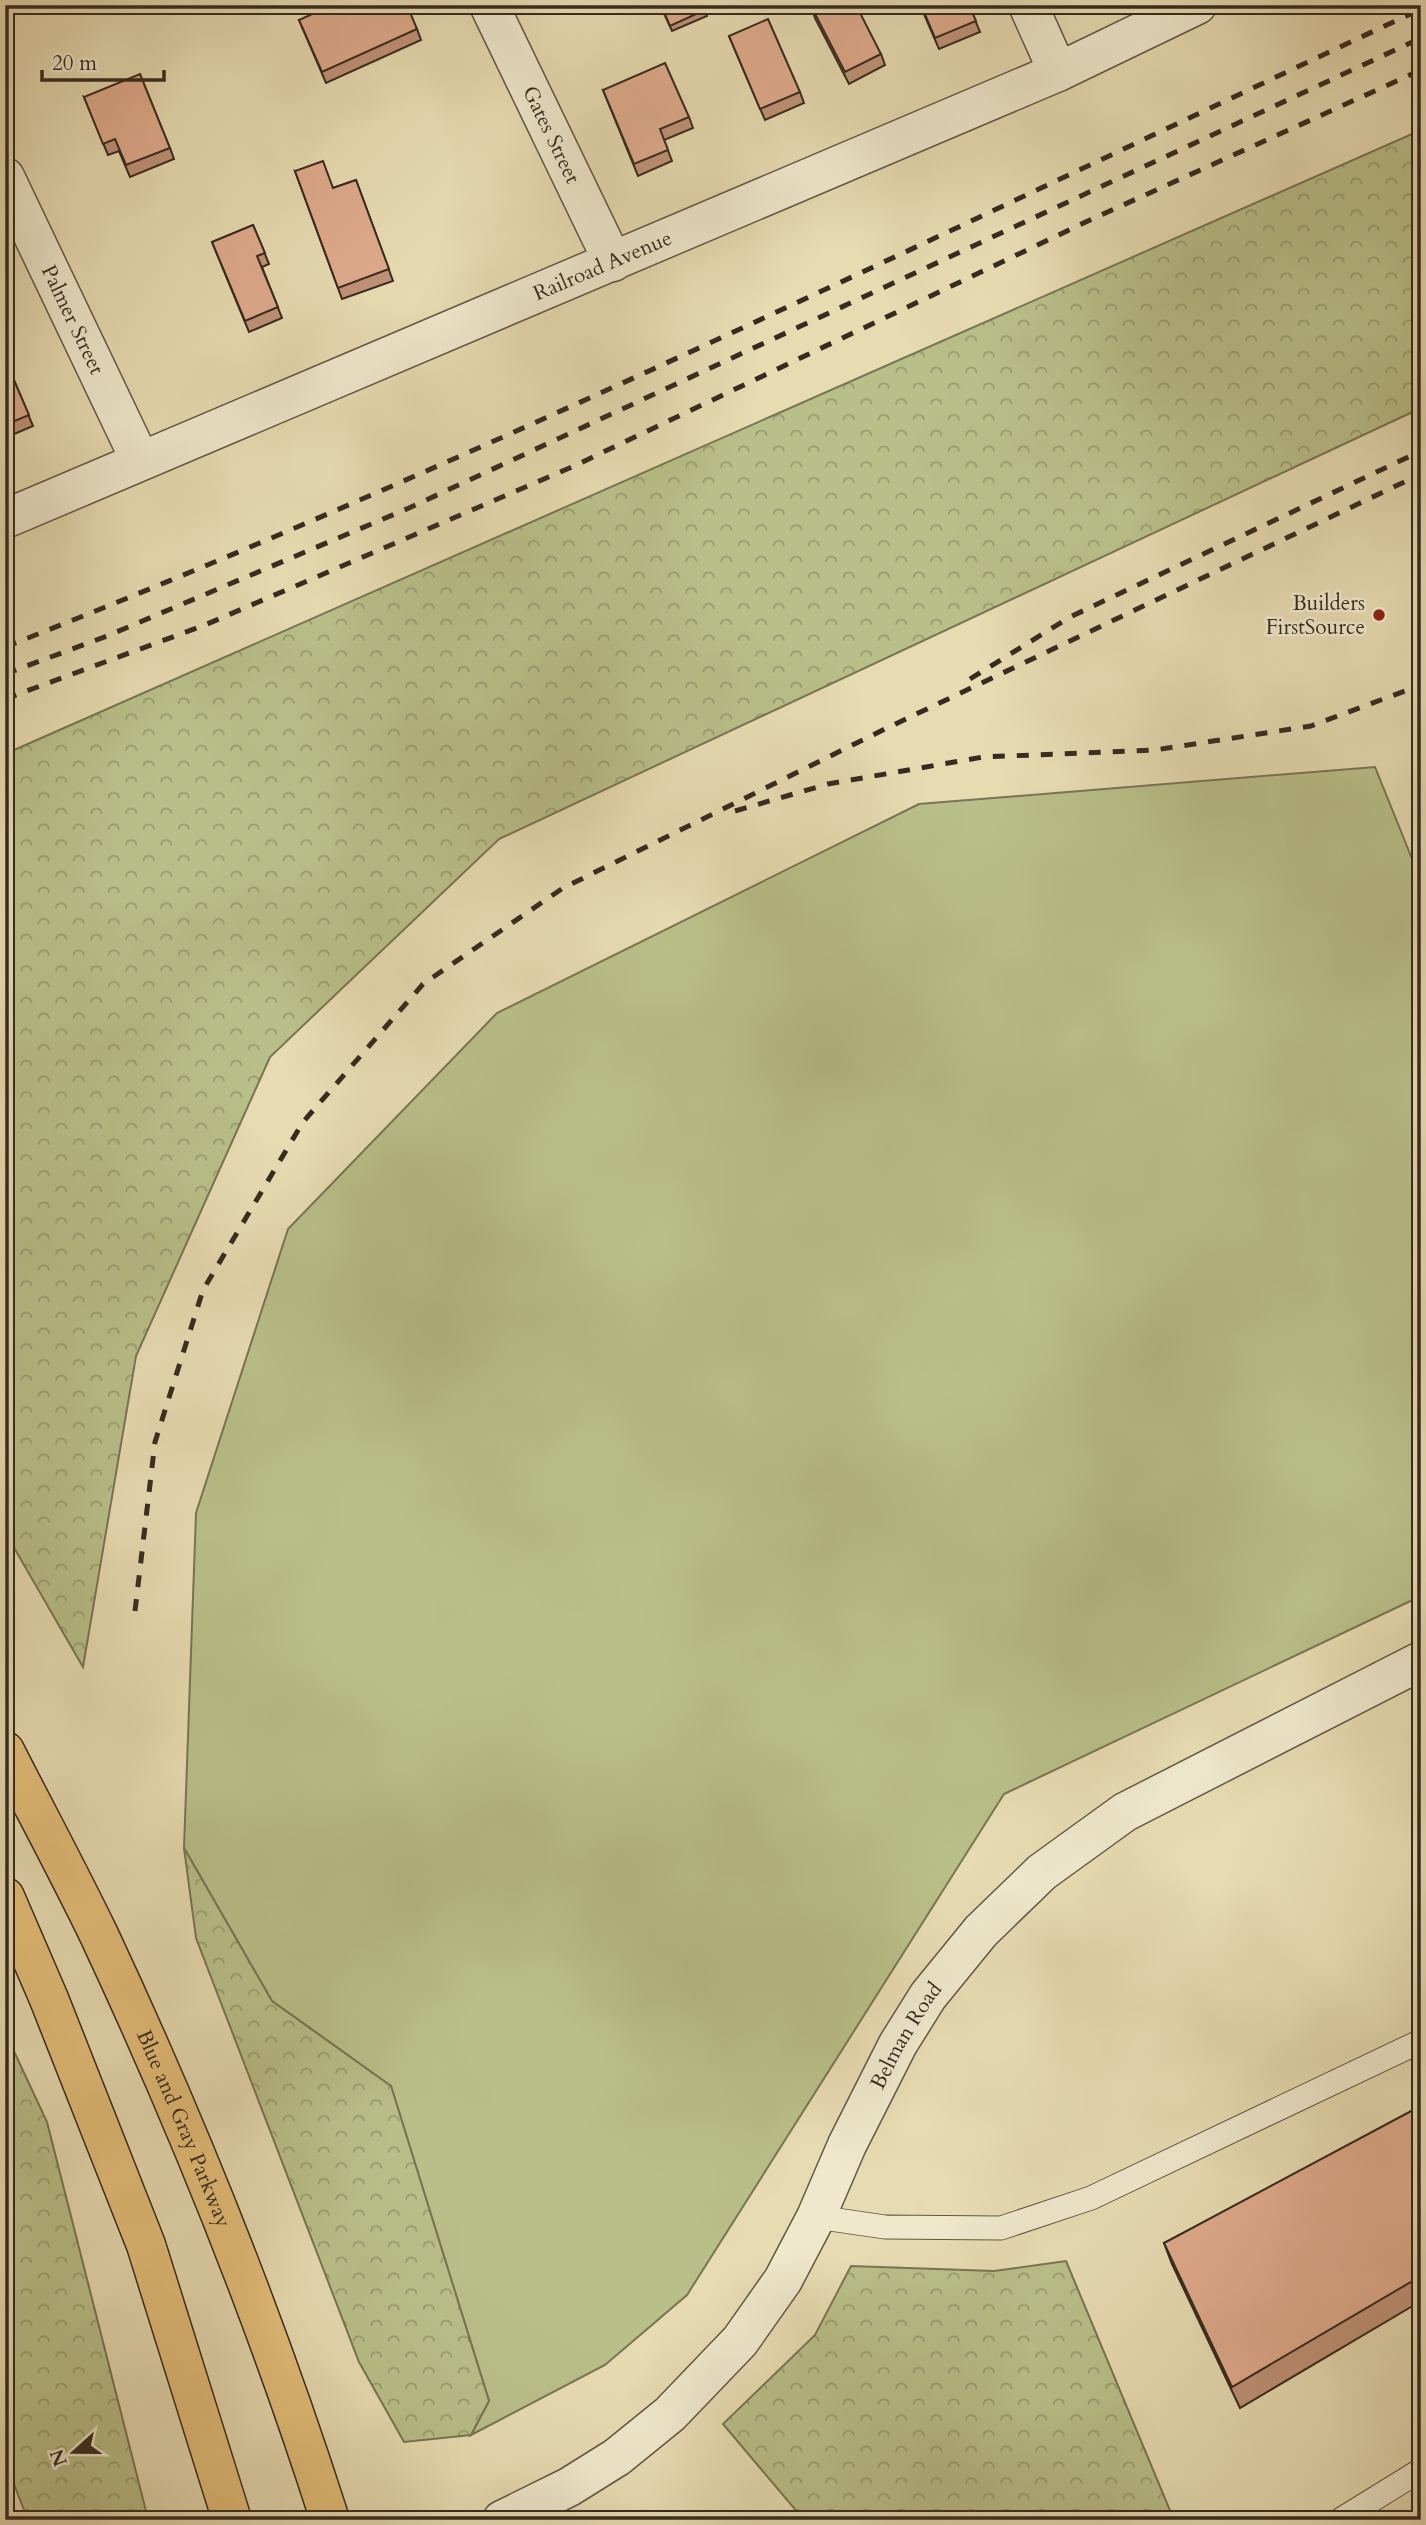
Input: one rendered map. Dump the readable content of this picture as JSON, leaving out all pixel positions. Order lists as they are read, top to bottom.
{
  "streets": {
    "highway": ["Blue and Gray Parkway"],
    "street": [
      "Gates Street",
      "Railroad Avenue",
      "Palmer Street",
      "Belman Road"
    ]
  },
  "crossings": [
    ["Gates Street", "Railroad Avenue"],
    ["Railroad Avenue", "Palmer Street"]
  ],
  "places": ["Builders FirstSource"],
  "scale_bar": "20 m",
  "north": "left"
}
